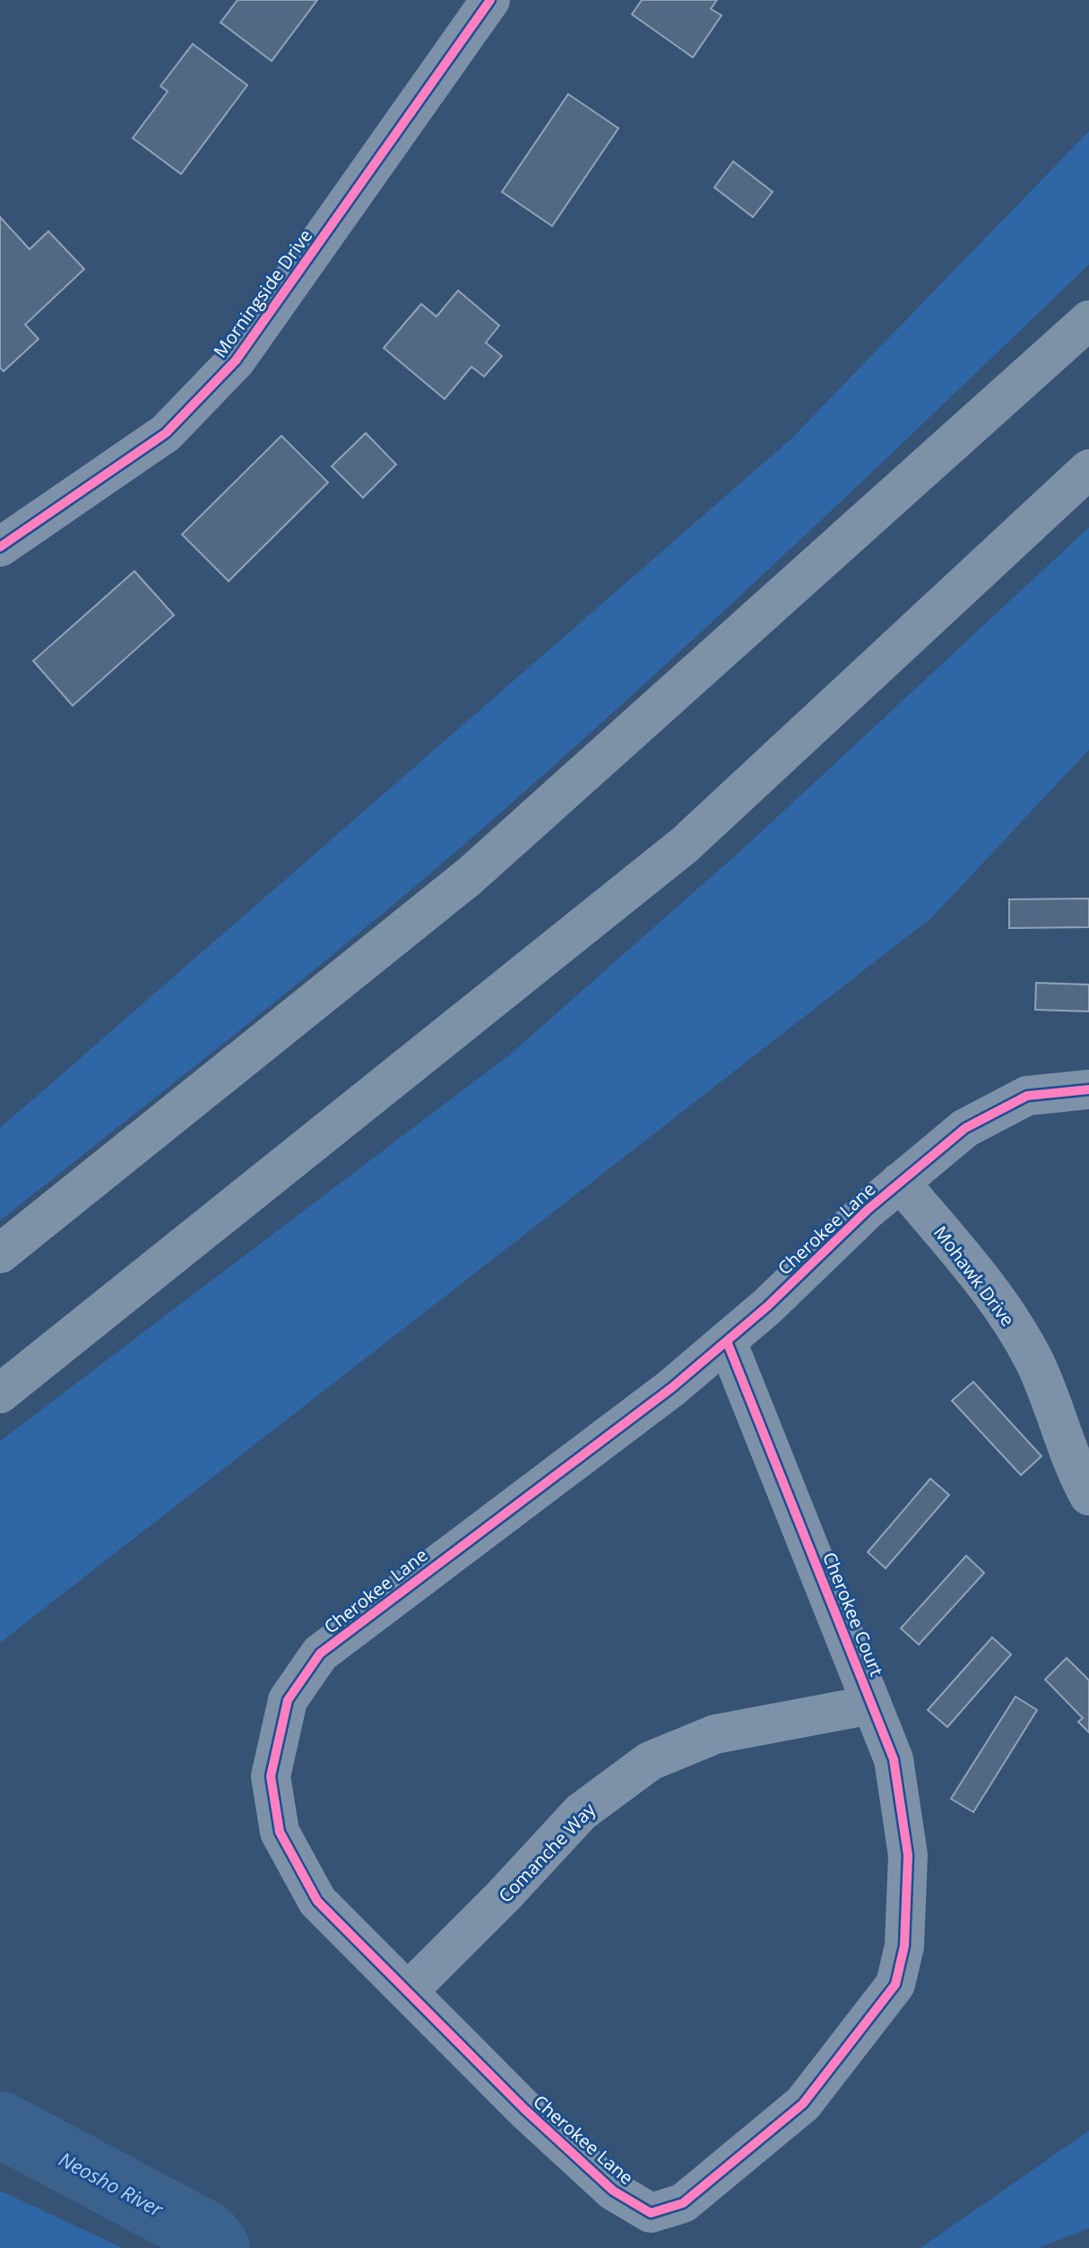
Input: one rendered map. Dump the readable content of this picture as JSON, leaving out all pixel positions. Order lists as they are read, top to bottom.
{
  "streets": {
    "street": [
      "Morningside Drive",
      "Cherokee Lane",
      "Mohawk Drive",
      "Cherokee Court",
      "Comanche Way"
    ]
  },
  "crossings": [
    ["Cherokee Lane", "Mohawk Drive"],
    ["Cherokee Lane", "Cherokee Court"],
    ["Cherokee Lane", "Comanche Way"],
    ["Cherokee Court", "Comanche Way"]
  ],
  "water": ["Neosho River"]
}
